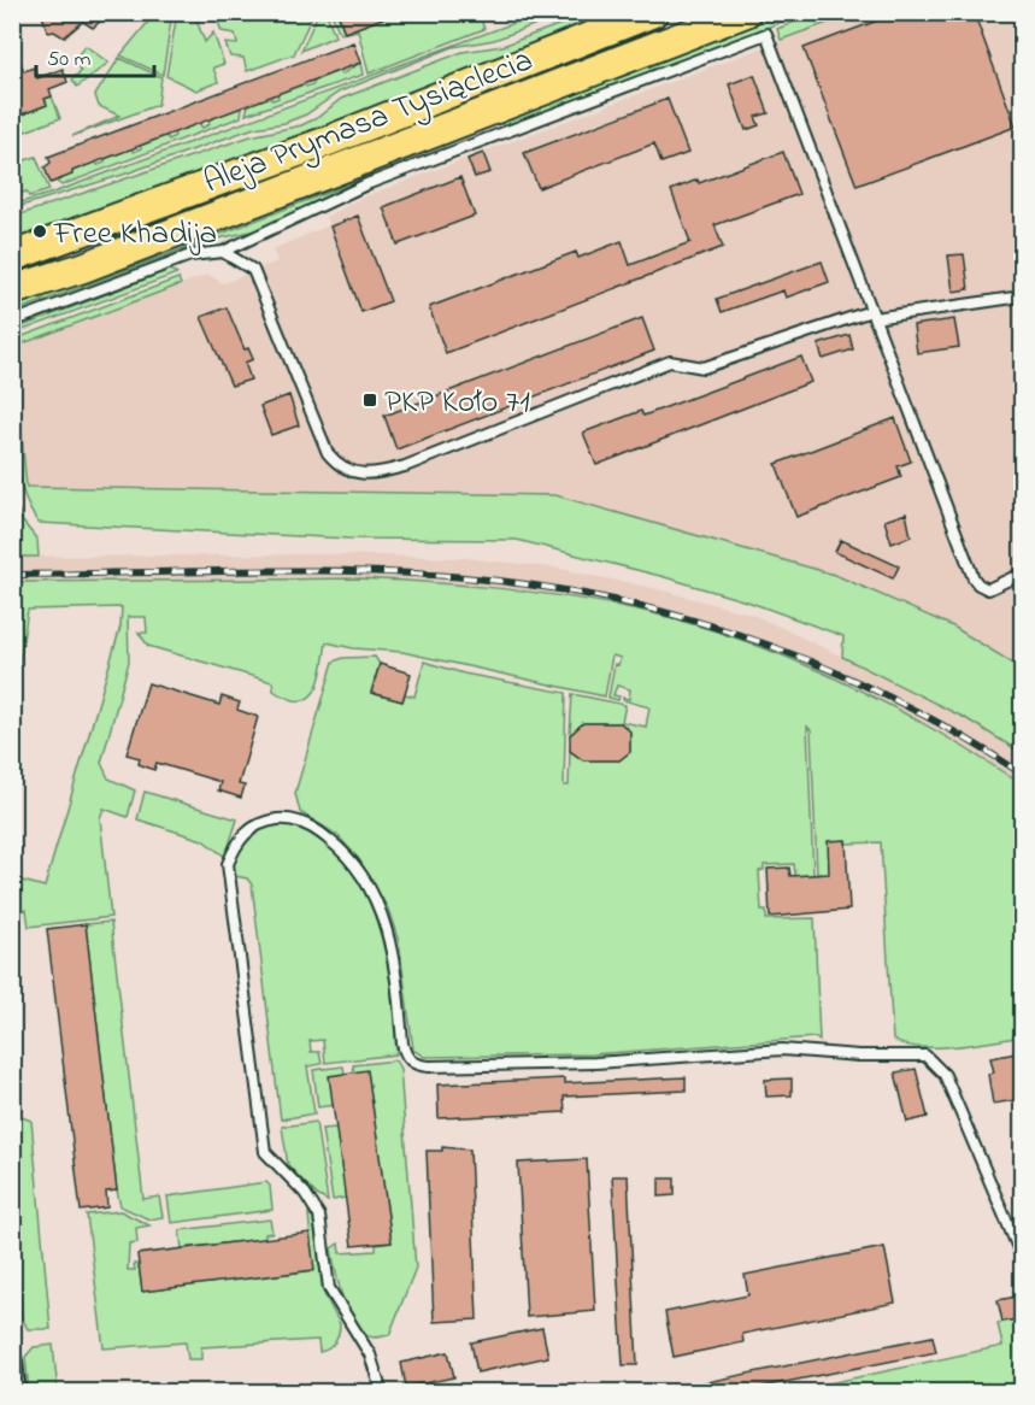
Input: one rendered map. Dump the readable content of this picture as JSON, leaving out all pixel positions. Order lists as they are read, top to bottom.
{
  "streets": {
    "main road": ["Aleja Prymasa Tysiąclecia"]
  },
  "places": {
    "other": ["Free Khadija"],
    "transit": ["PKP Koło 71"]
  },
  "scale_bar": "50 m"
}
